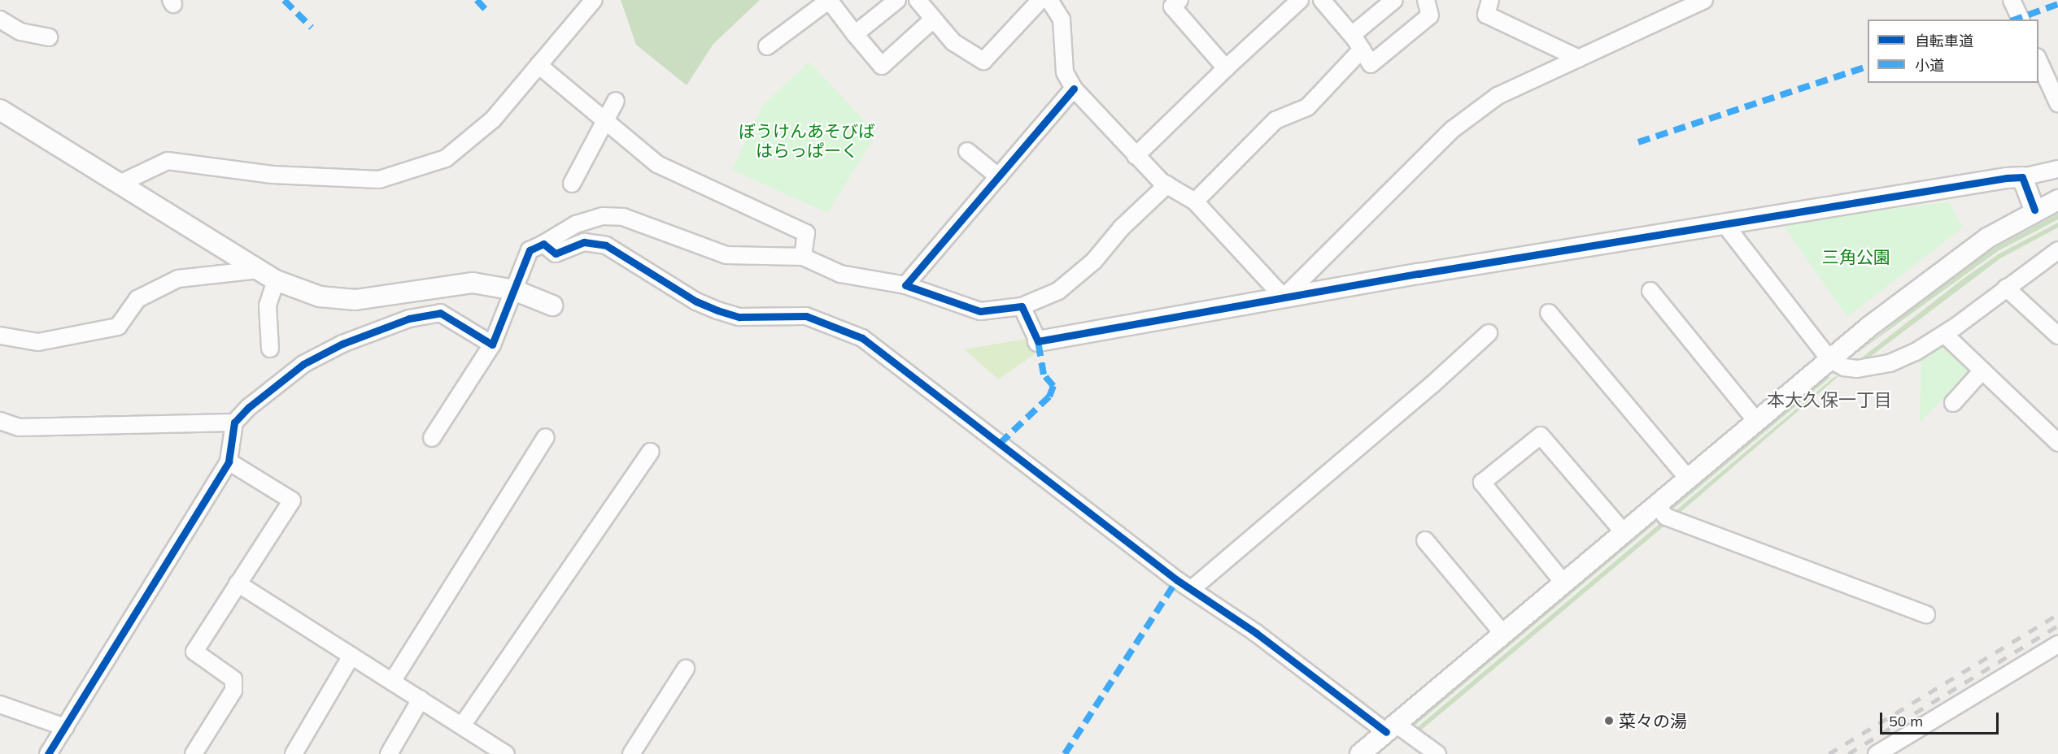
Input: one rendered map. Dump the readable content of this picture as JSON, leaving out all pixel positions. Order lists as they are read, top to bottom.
{
  "districts": ["本大久保一丁目"],
  "parks": ["ぼうけんあそびば はらっぱーく", "三角公園"],
  "places": ["菜々の湯"],
  "legend": ["自転車道", "小道"],
  "scale_bar": "50 m"
}
